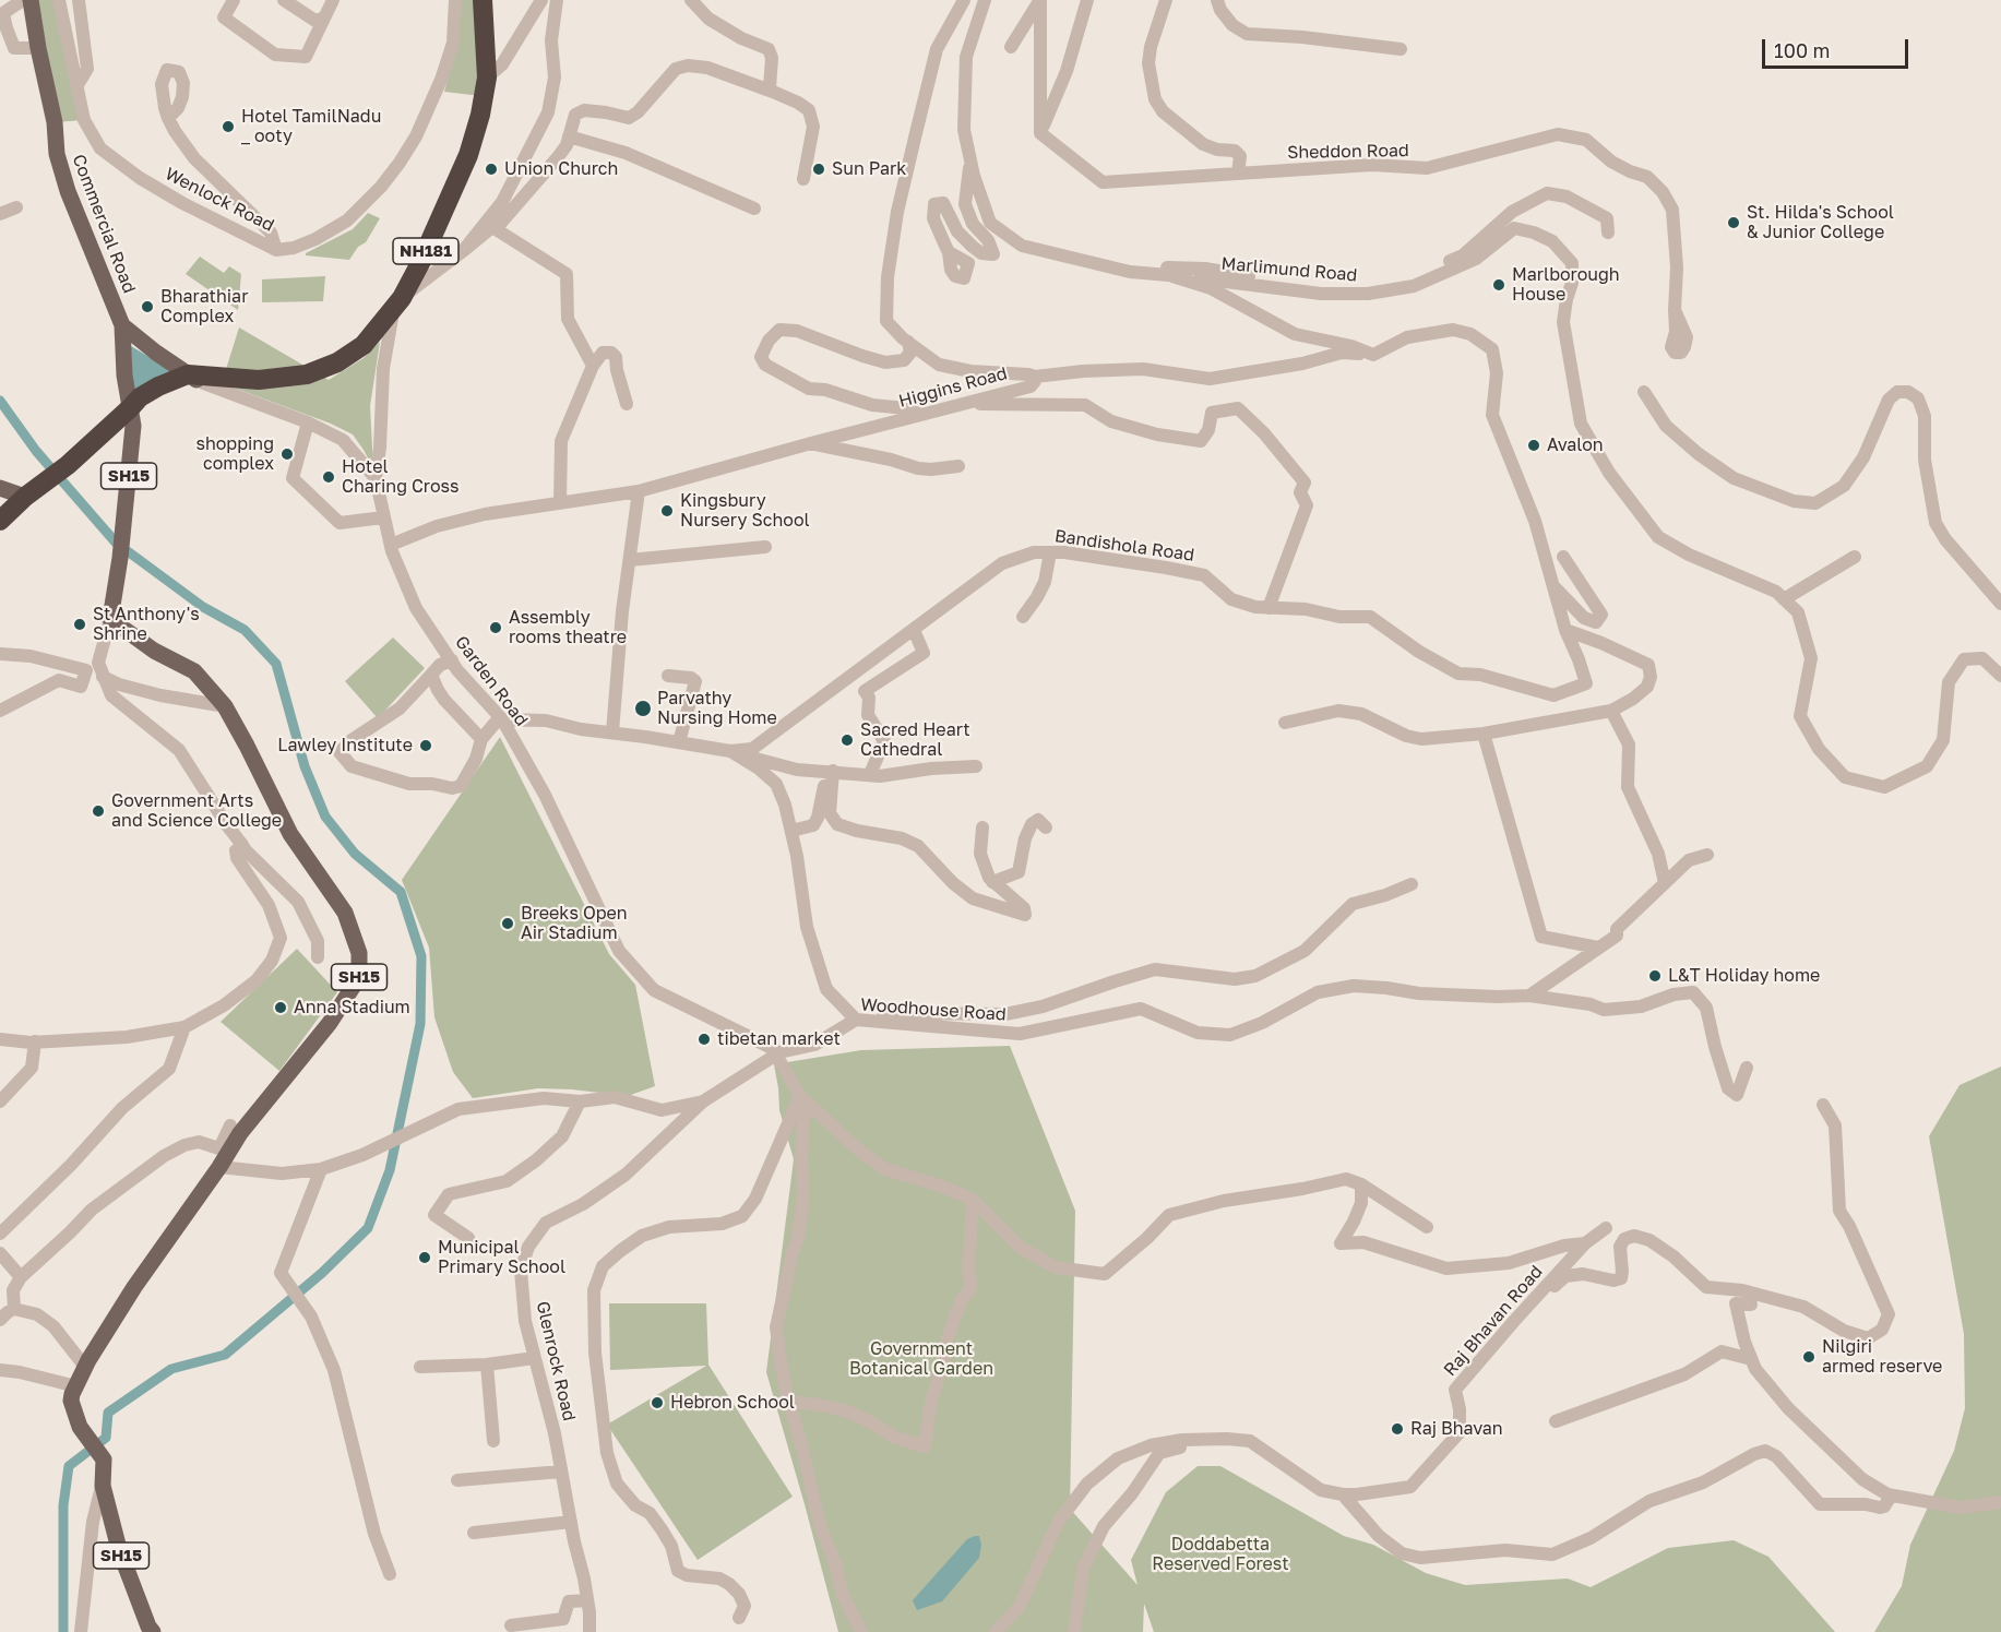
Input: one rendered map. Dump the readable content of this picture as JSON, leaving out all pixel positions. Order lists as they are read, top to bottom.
{
  "streets": {
    "highway": ["NH181"],
    "main road": ["Commercial Road", "SH15"],
    "street": [
      "Sheddon Road",
      "Wenlock Road",
      "Marlimund Road",
      "Higgins Road",
      "Bandishola Road",
      "Garden Road",
      "Woodhouse Road",
      "Raj Bhavan Road",
      "Glenrock Road"
    ]
  },
  "crossings": [
    ["Commercial Road", "NH181"],
    ["Commercial Road", "Garden Road"],
    ["NH181", "SH15"],
    ["NH181", "Garden Road"],
    ["Higgins Road", "Garden Road"],
    ["Bandishola Road", "Garden Road"],
    ["Garden Road", "Woodhouse Road"]
  ],
  "parks": ["Government Botanical Garden", "Doddabetta Reserved Forest"],
  "places": [
    "Hotel TamilNadu _ ooty",
    "Union Church",
    "Sun Park",
    "St. Hilda's School & Junior College",
    "Marlborough House",
    "Bharathiar Complex",
    "Avalon",
    "shopping complex",
    "Hotel Charing Cross",
    "Kingsbury Nursery School",
    "St Anthony's Shrine",
    "Assembly rooms theatre",
    "Parvathy Nursing Home",
    "Sacred Heart Cathedral",
    "Lawley Institute",
    "Government Arts and Science College",
    "Breeks Open Air Stadium",
    "L&T Holiday home",
    "Anna Stadium",
    "tibetan market",
    "Municipal Primary School",
    "Nilgiri armed reserve",
    "Hebron School",
    "Raj Bhavan"
  ],
  "scale_bar": "100 m"
}
